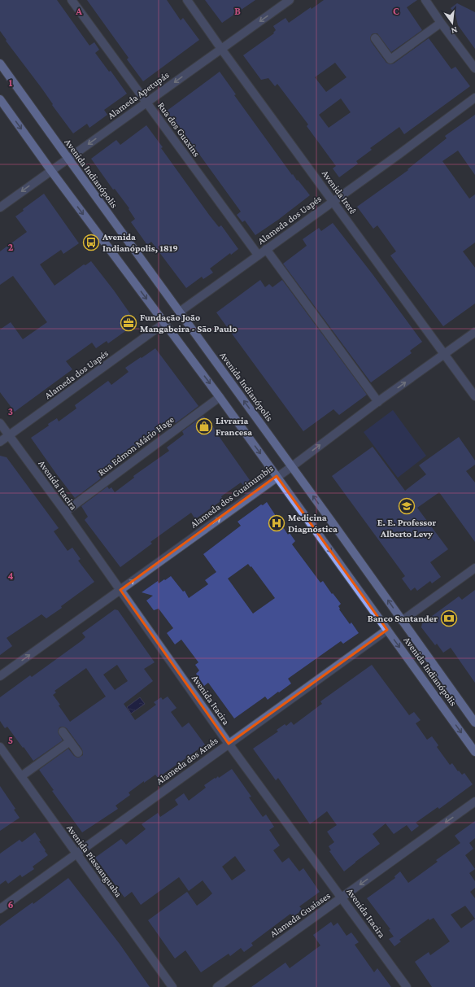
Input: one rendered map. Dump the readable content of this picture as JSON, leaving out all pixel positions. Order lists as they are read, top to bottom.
{
  "streets": {
    "main road": ["Avenida Indianópolis"],
    "street": [
      "Alameda Apetupás",
      "Rua dos Guaxins",
      "Avenida Irerê",
      "Alameda dos Uapés",
      "Rua Edmon Mário Hage",
      "Avenida Itacira",
      "Alameda dos Guainumbis",
      "Alameda dos Araês",
      "Avenida Piassanguaba",
      "Alameda Guaiases"
    ]
  },
  "crossings": [
    ["Alameda Apetupás", "Rua dos Guaxins"],
    ["Alameda Apetupás", "Avenida Indianópolis"],
    ["Alameda Apetupás", "Avenida Irerê"],
    ["Rua dos Guaxins", "Alameda dos Uapés"],
    ["Avenida Indianópolis", "Alameda dos Uapés"],
    ["Avenida Indianópolis", "Rua Edmon Mário Hage"],
    ["Avenida Indianópolis", "Alameda dos Guainumbis"],
    ["Avenida Indianópolis", "Alameda dos Araês"],
    ["Avenida Irerê", "Alameda dos Uapés"],
    ["Avenida Irerê", "Alameda dos Guainumbis"],
    ["Alameda dos Uapés", "Avenida Itacira"],
    ["Rua Edmon Mário Hage", "Avenida Itacira"],
    ["Avenida Itacira", "Alameda dos Guainumbis"],
    ["Avenida Itacira", "Alameda dos Araês"],
    ["Avenida Itacira", "Alameda Guaiases"],
    ["Alameda dos Araês", "Avenida Piassanguaba"]
  ],
  "one_way": ["Alameda Apetupás", "Alameda dos Guainumbis", "Alameda Guaiases"],
  "places": {
    "bus stop": ["Avenida Indianópolis, 1819"],
    "office": ["Fundação João Mangabeira - São Paulo"],
    "shop": ["Livraria Francesa"],
    "school or university": ["E. E. Professor Alberto Levy"],
    "hospital": ["Medicina Diagnóstica"],
    "bank": ["Banco Santander"]
  },
  "north": "bottom",
  "grid": {
    "columns": ["A", "B", "C"],
    "rows": [
      "1",
      "2",
      "3",
      "4",
      "5",
      "6"
    ]
  }
}
